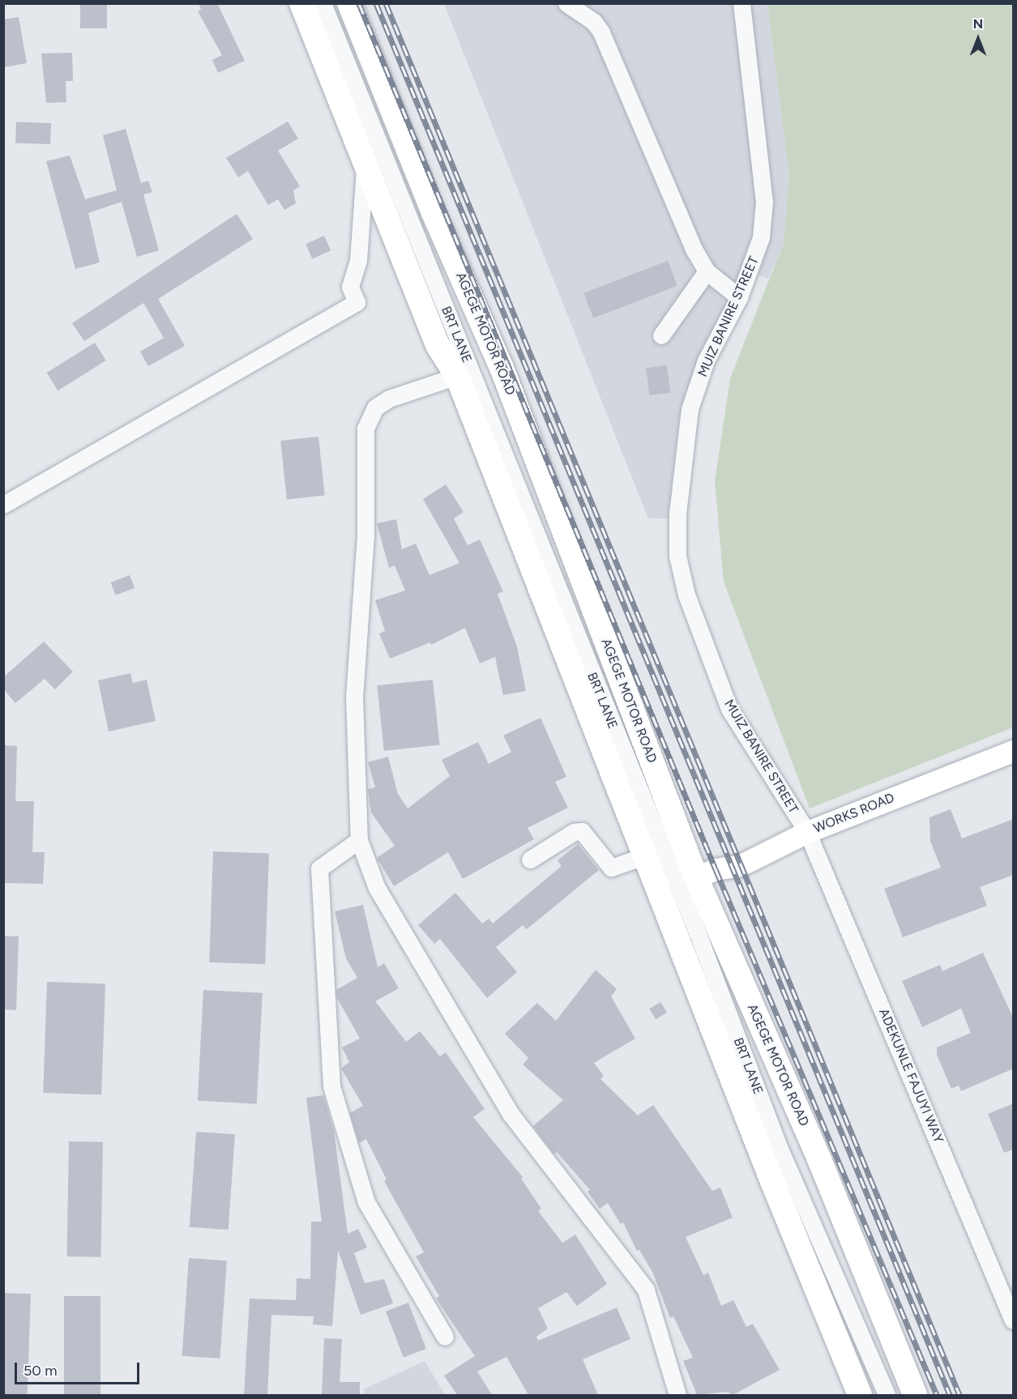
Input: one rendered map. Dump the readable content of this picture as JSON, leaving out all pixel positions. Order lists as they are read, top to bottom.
{
  "streets": {
    "highway": ["AGEGE MOTOR ROAD"],
    "main road": ["WORKS ROAD"],
    "street": ["MUIZ BANIRE STREET", "BRT LANE", "ADEKUNLE FAJUYI WAY"]
  },
  "crossings": [
    ["MUIZ BANIRE STREET", "WORKS ROAD"],
    ["MUIZ BANIRE STREET", "ADEKUNLE FAJUYI WAY"],
    ["AGEGE MOTOR ROAD", "WORKS ROAD"],
    ["WORKS ROAD", "ADEKUNLE FAJUYI WAY"]
  ],
  "scale_bar": "50 m",
  "north": "top"
}
